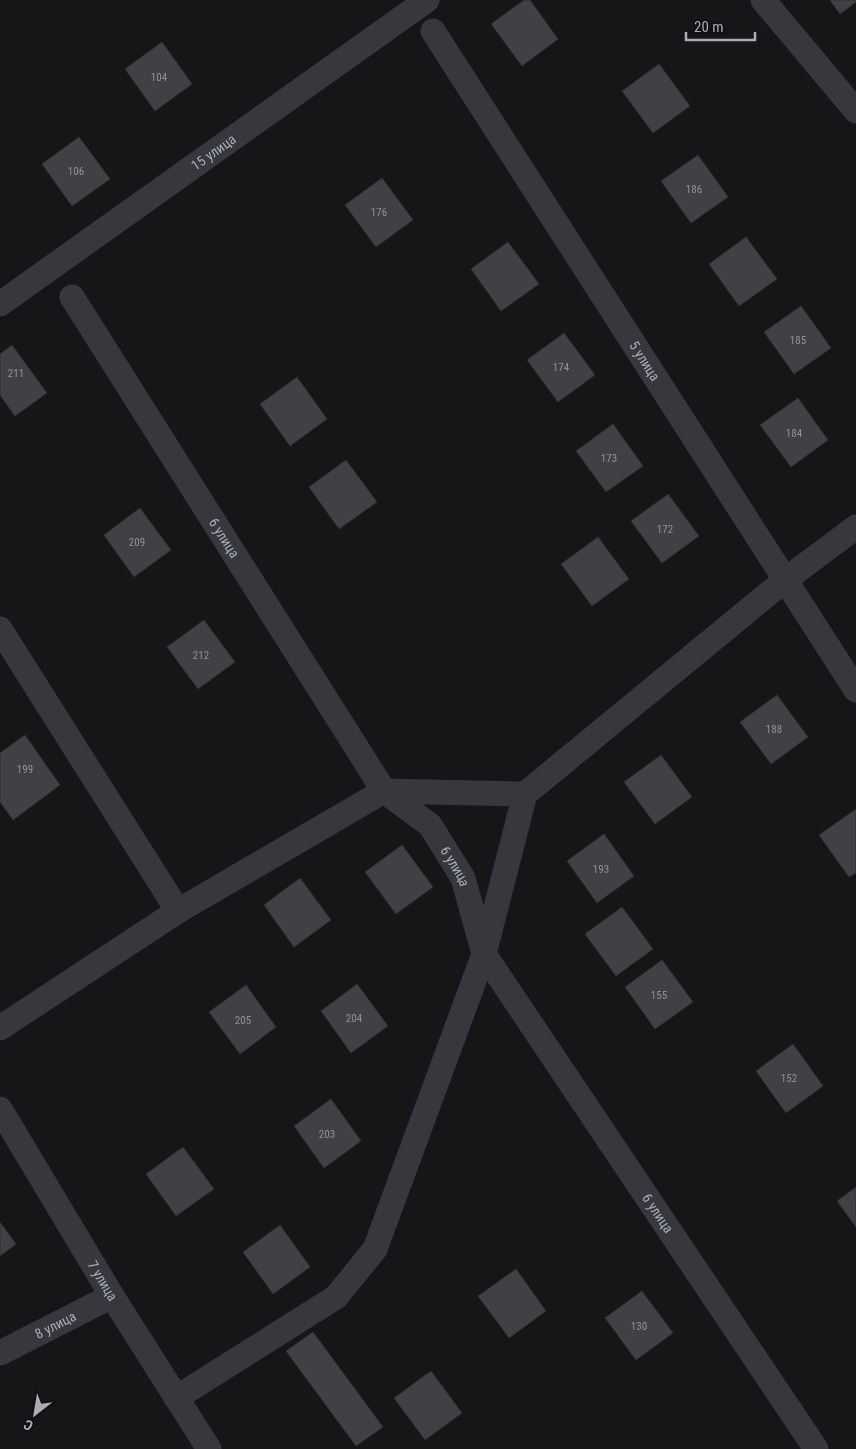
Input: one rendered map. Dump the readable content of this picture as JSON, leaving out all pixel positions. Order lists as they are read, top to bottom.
{
  "streets": {
    "street": [
      "15 улица",
      "5 улица",
      "6 улица",
      "7 улица",
      "8 улица"
    ]
  },
  "crossings": [
    ["7 улица", "8 улица"]
  ],
  "house_numbers": [
    "104",
    "106",
    "186",
    "176",
    "185",
    "174",
    "211",
    "184",
    "173",
    "172",
    "209",
    "212",
    "188",
    "199",
    "193",
    "155",
    "204",
    "205",
    "152",
    "203",
    "130"
  ],
  "scale_bar": "20 m",
  "north": "bottom left"
}
